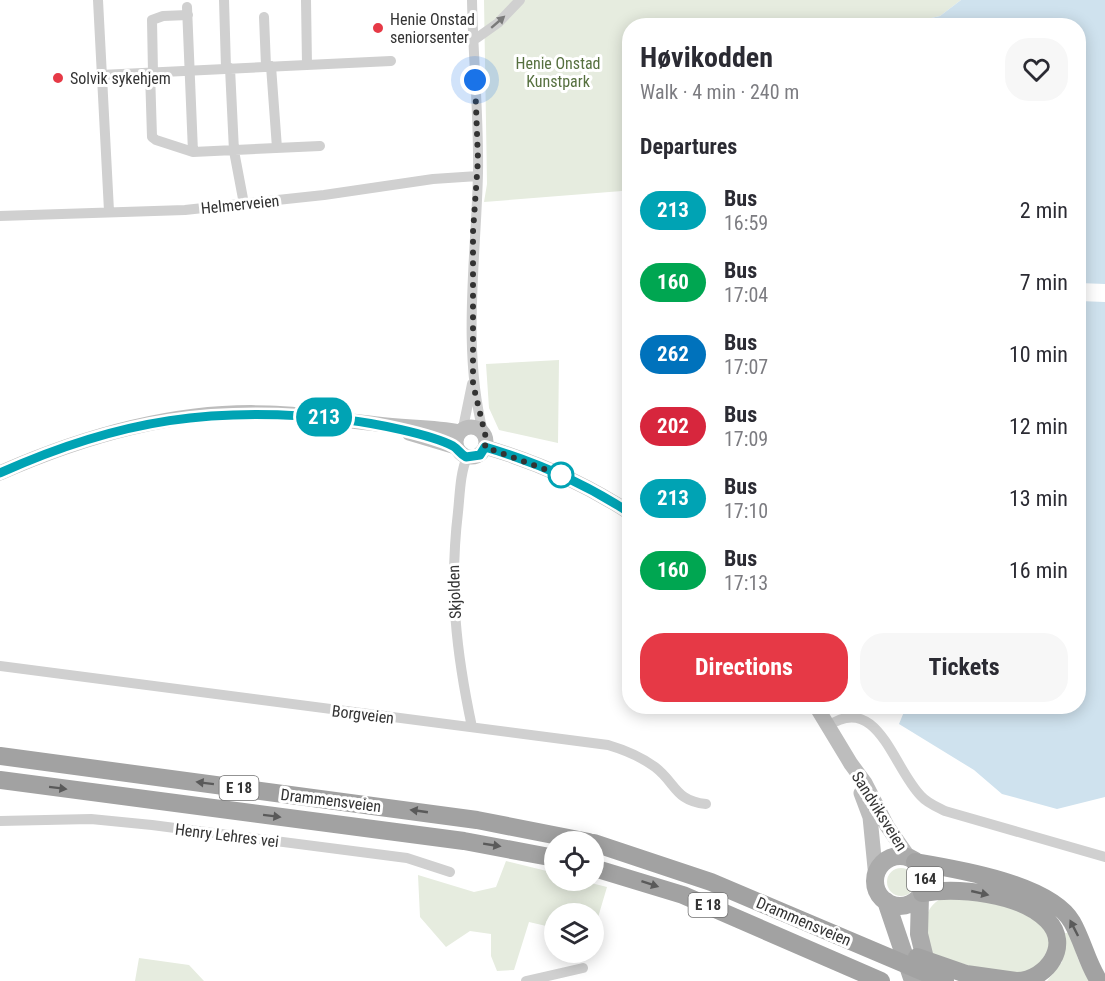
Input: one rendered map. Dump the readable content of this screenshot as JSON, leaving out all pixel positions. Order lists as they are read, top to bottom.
{
  "streets": {
    "highway": ["E 18", "Drammensveien"],
    "main road": ["Sandviksveien", "164"],
    "street": [
      "Helmerveien",
      "Skjolden",
      "Borgveien",
      "Henry Lehres vei"
    ]
  },
  "crossings": [
    ["Skjolden", "Borgveien"],
    ["E 18", "Drammensveien"],
    ["E 18", "Sandviksveien"],
    ["E 18", "164"],
    ["Sandviksveien", "164"]
  ],
  "parks": ["Henie Onstad Kunstpark"],
  "places": ["Henie Onstad seniorsenter", "Solvik sykehjem"],
  "lines": ["bus line 213"],
  "page": {
    "on_map": "213",
    "heading": [
      ["Høvikodden", "Walk · 4 min · 240 m"],
      "Departures"
    ],
    "list": [
      {
        "mark": "213",
        "name": "Bus",
        "note": "16:59",
        "value": "2 min"
      },
      {
        "mark": "160",
        "name": "Bus",
        "note": "17:04",
        "value": "7 min"
      },
      {
        "mark": "262",
        "name": "Bus",
        "note": "17:07",
        "value": "10 min"
      },
      {
        "mark": "202",
        "name": "Bus",
        "note": "17:09",
        "value": "12 min"
      },
      {
        "mark": "213",
        "name": "Bus",
        "note": "17:10",
        "value": "13 min"
      },
      {
        "mark": "160",
        "name": "Bus",
        "note": "17:13",
        "value": "16 min"
      }
    ],
    "buttons": ["Directions", "Tickets"]
  }
}
